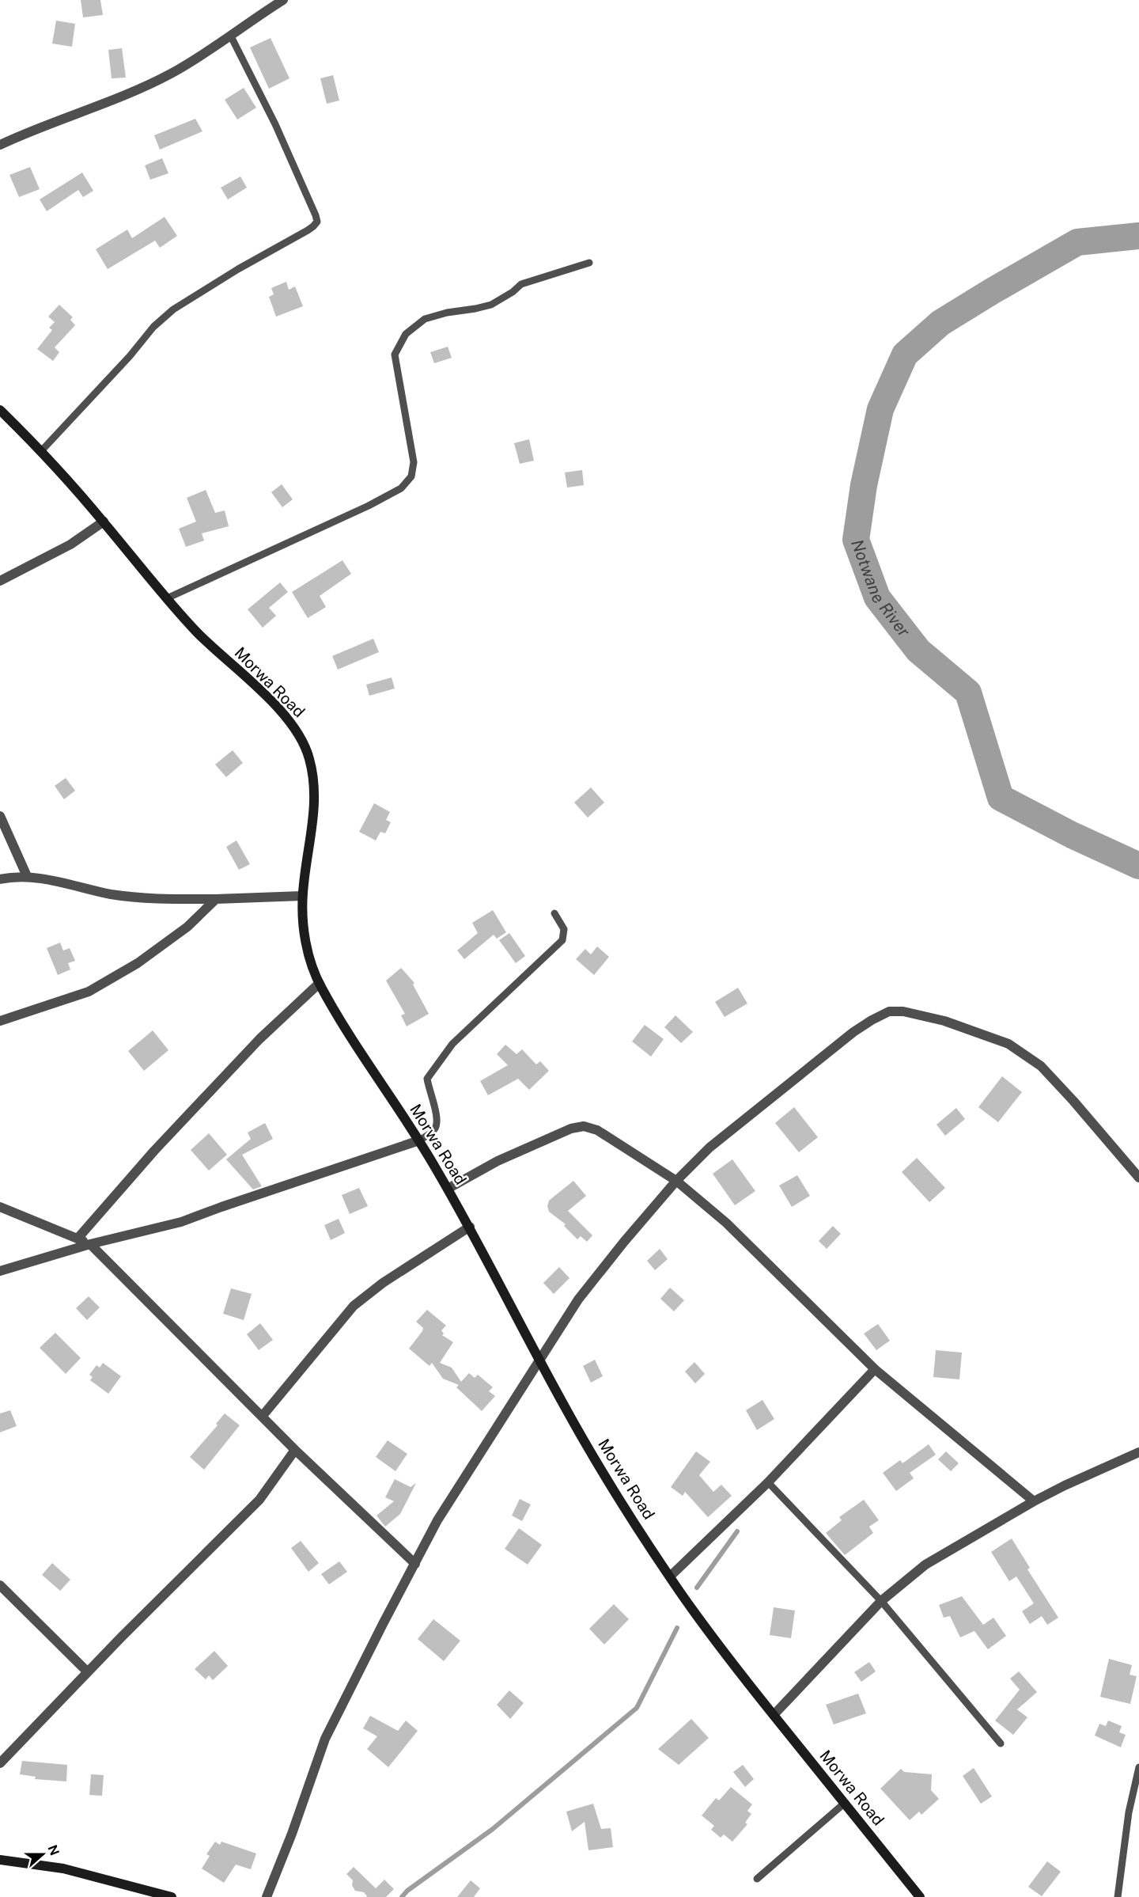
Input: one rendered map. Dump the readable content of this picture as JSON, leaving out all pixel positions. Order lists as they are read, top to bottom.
{
  "streets": {
    "main road": ["Morwa Road"]
  },
  "water": ["Notwane River"],
  "north": "right"
}
